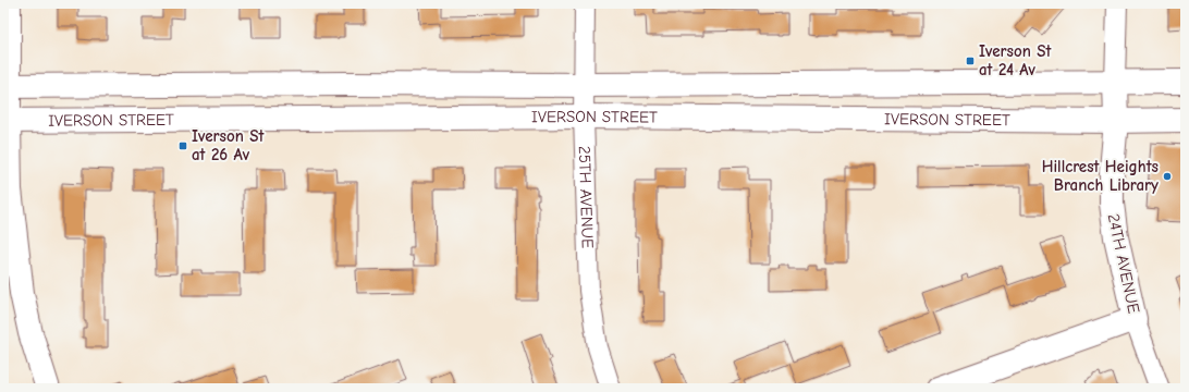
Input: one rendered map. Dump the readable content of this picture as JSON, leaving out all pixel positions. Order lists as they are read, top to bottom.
{
  "streets": {
    "main road": ["IVERSON STREET", "24TH AVENUE"],
    "street": ["25TH AVENUE"]
  },
  "crossings": [
    ["IVERSON STREET", "25TH AVENUE"],
    ["IVERSON STREET", "24TH AVENUE"]
  ],
  "places": {
    "transit": ["Iverson St at 24 Av", "Iverson St at 26 Av"],
    "other": ["Hillcrest Heights Branch Library"]
  }
}
